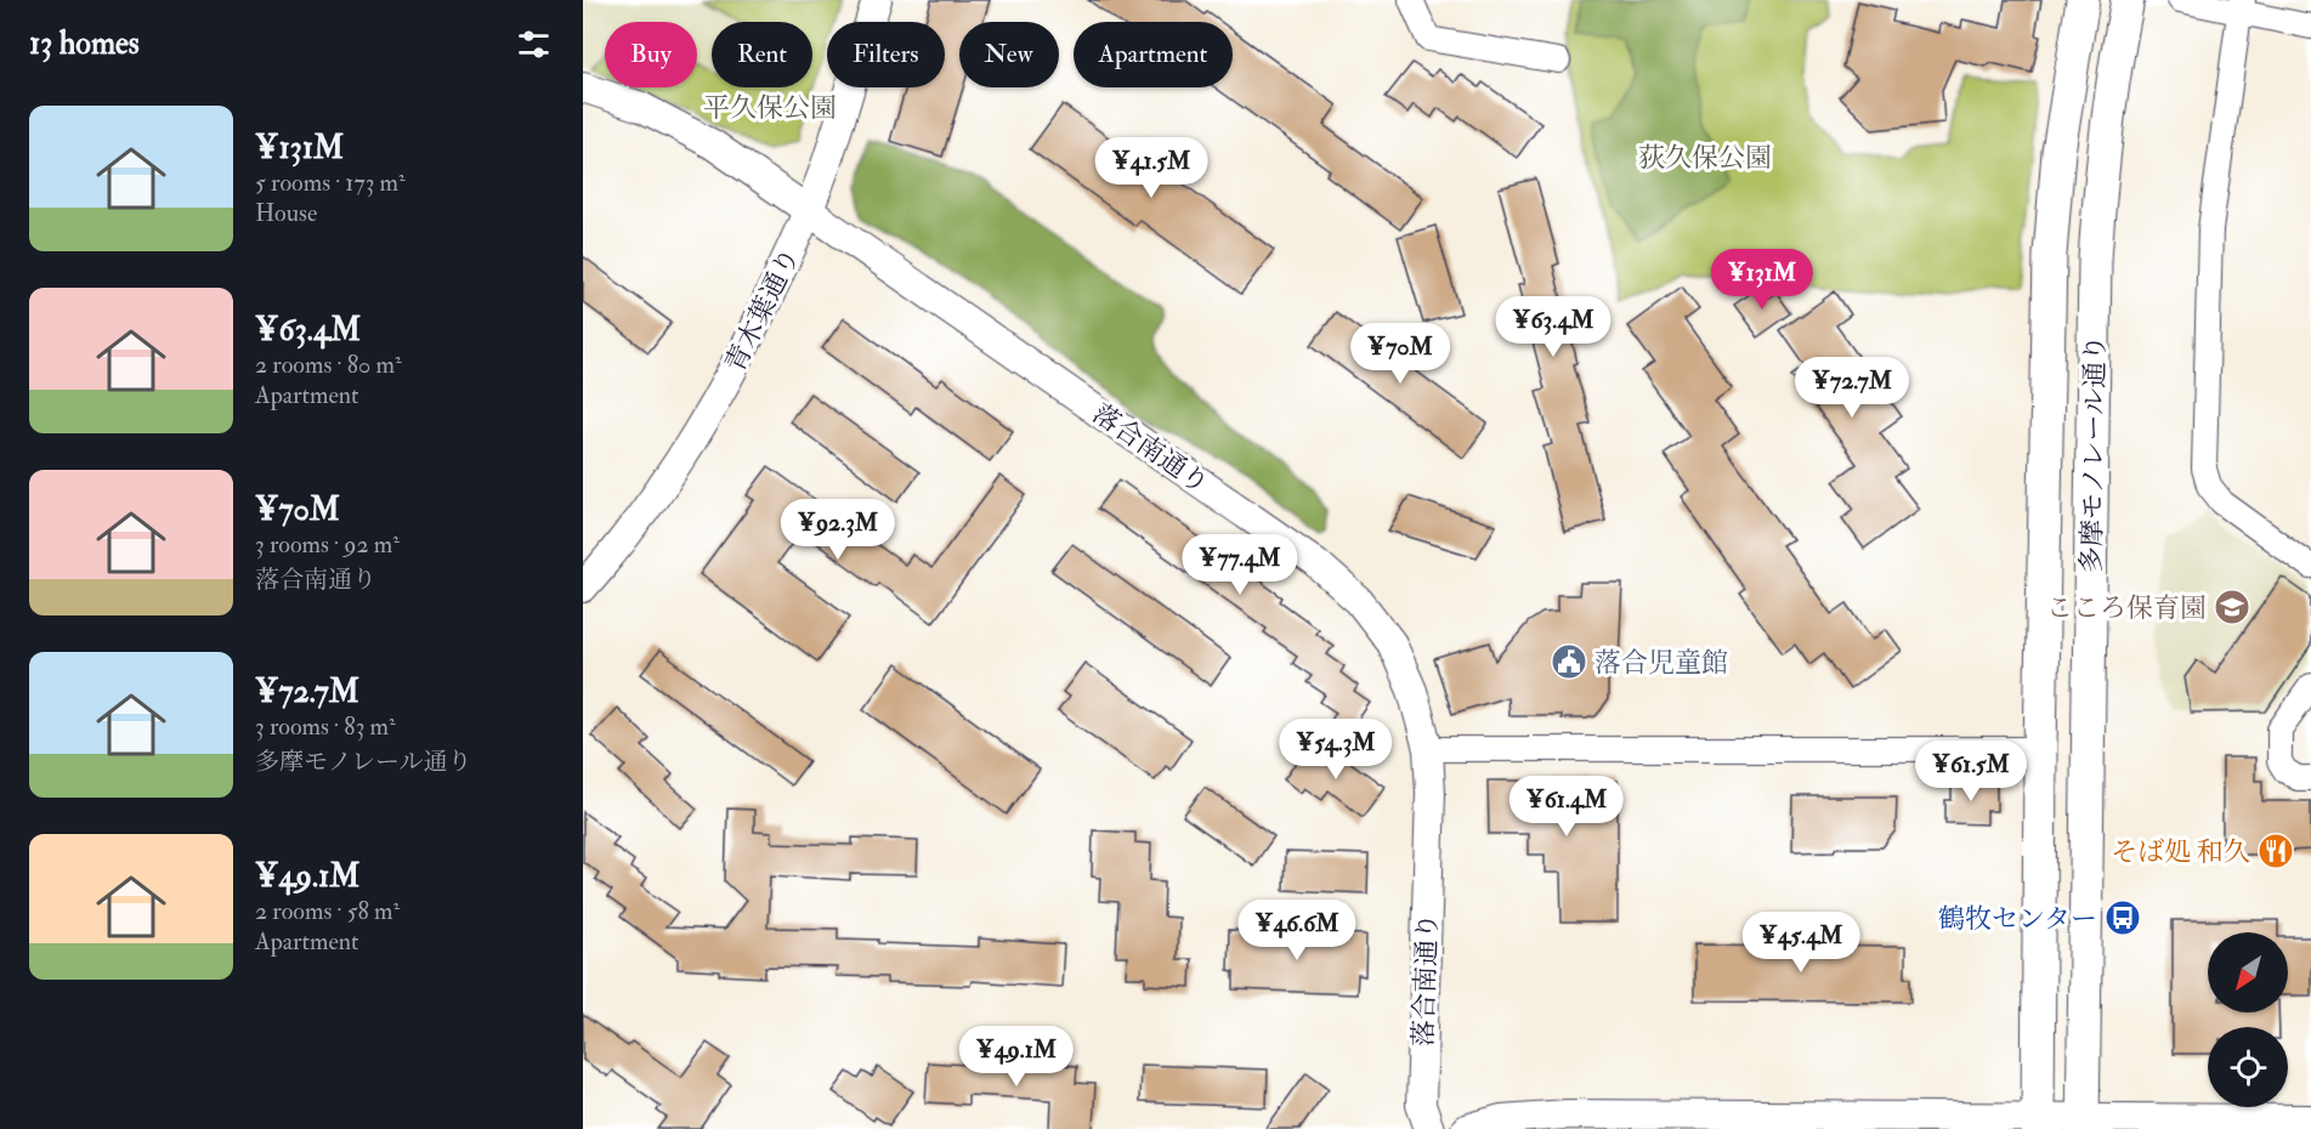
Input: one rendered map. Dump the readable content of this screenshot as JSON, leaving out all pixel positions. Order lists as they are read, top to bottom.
{
  "streets": {
    "main road": ["多摩モノレール通り"],
    "street": ["青木葉通り", "落合南通り"]
  },
  "crossings": [
    ["青木葉通り", "落合南通り"]
  ],
  "parks": ["平久保公園", "荻久保公園"],
  "places": {
    "school or university": ["こころ保育園"],
    "public building": ["落合児童館"],
    "restaurant": ["そば処 和久"],
    "bus stop": ["鶴牧センター"]
  },
  "north": "bottom left",
  "page": {
    "heading": "13 homes",
    "chip": [
      "Buy",
      "Rent",
      "Filters",
      "New",
      "Apartment"
    ],
    "list": [
      {
        "name": "¥131M",
        "note": "5 rooms · 173 m² · House"
      },
      {
        "name": "¥63.4M",
        "note": "2 rooms · 80 m² · Apartment"
      },
      {
        "name": "¥70M",
        "note": "3 rooms · 92 m² · 落合南通り"
      },
      {
        "name": "¥72.7M",
        "note": "3 rooms · 83 m² · 多摩モノレール通り"
      },
      {
        "name": "¥49.1M",
        "note": "2 rooms · 58 m² · Apartment"
      }
    ],
    "price": [
      "¥41.5M",
      "¥131M",
      "¥63.4M",
      "¥70M",
      "¥72.7M",
      "¥92.3M",
      "¥77.4M",
      "¥54.3M",
      "¥61.5M",
      "¥61.4M",
      "¥46.6M",
      "¥45.4M",
      "¥49.1M"
    ]
  }
}
